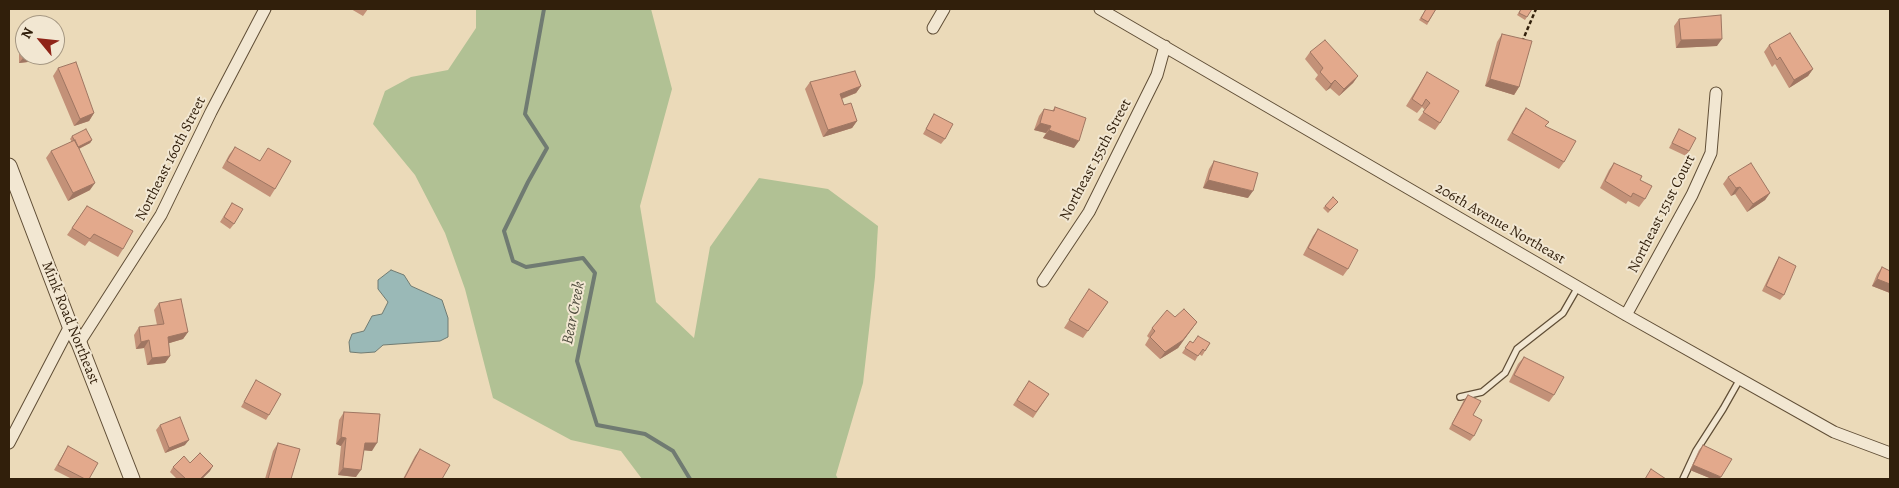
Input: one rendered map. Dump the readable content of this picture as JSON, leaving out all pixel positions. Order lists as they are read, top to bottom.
{
  "streets": {
    "street": [
      "Northeast 160th Street",
      "Northeast 155th Street",
      "Northeast 151st Court",
      "206th Avenue Northeast",
      "Mink Road Northeast"
    ]
  },
  "crossings": [
    ["Northeast 160th Street", "Mink Road Northeast"],
    ["Northeast 155th Street", "206th Avenue Northeast"],
    ["Northeast 151st Court", "206th Avenue Northeast"]
  ],
  "water": ["Bear Creek"],
  "north": "top left"
}
